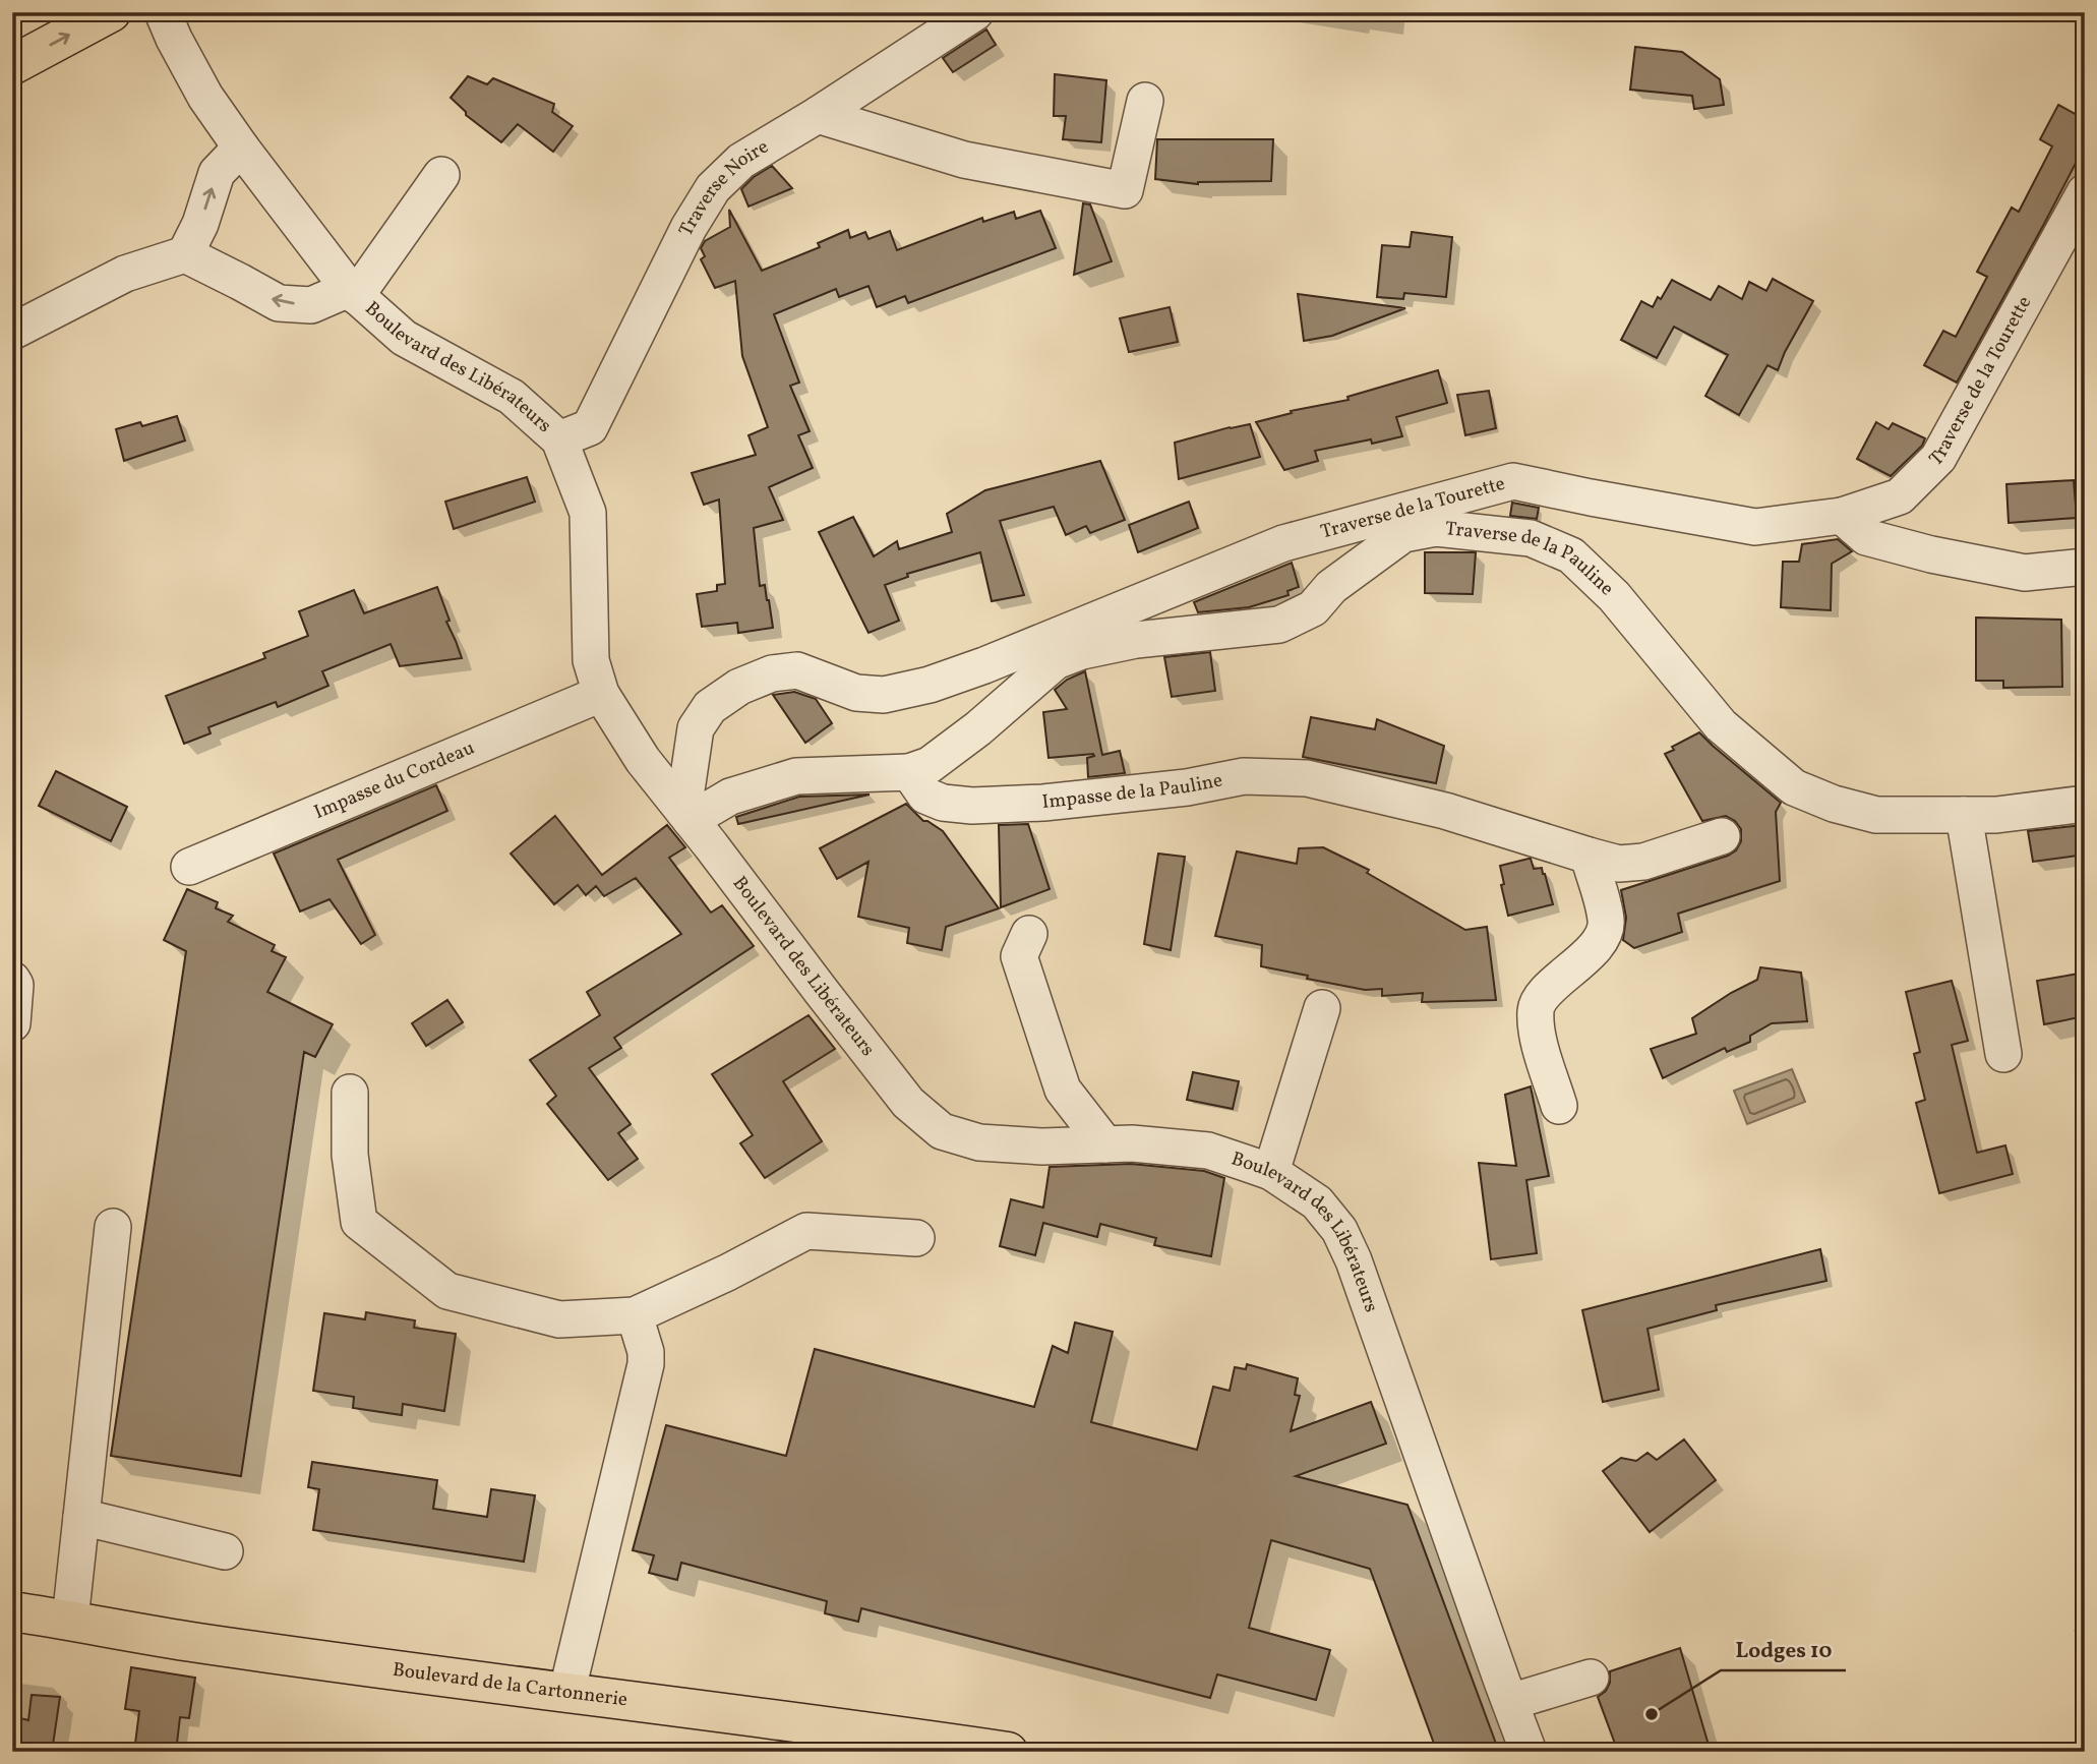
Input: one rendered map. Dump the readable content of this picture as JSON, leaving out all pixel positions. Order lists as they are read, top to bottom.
{
  "streets": {
    "main road": ["Boulevard de la Cartonnerie"],
    "street": [
      "Traverse Noire",
      "Boulevard des Libérateurs",
      "Traverse de la Tourette",
      "Traverse de la Pauline",
      "Impasse du Cordeau",
      "Impasse de la Pauline"
    ]
  },
  "crossings": [
    ["Traverse Noire", "Boulevard des Libérateurs"],
    ["Boulevard des Libérateurs", "Traverse de la Tourette"],
    ["Boulevard des Libérateurs", "Impasse du Cordeau"],
    ["Traverse de la Pauline", "Impasse de la Pauline"]
  ],
  "places": ["Lodges 10"]
}
